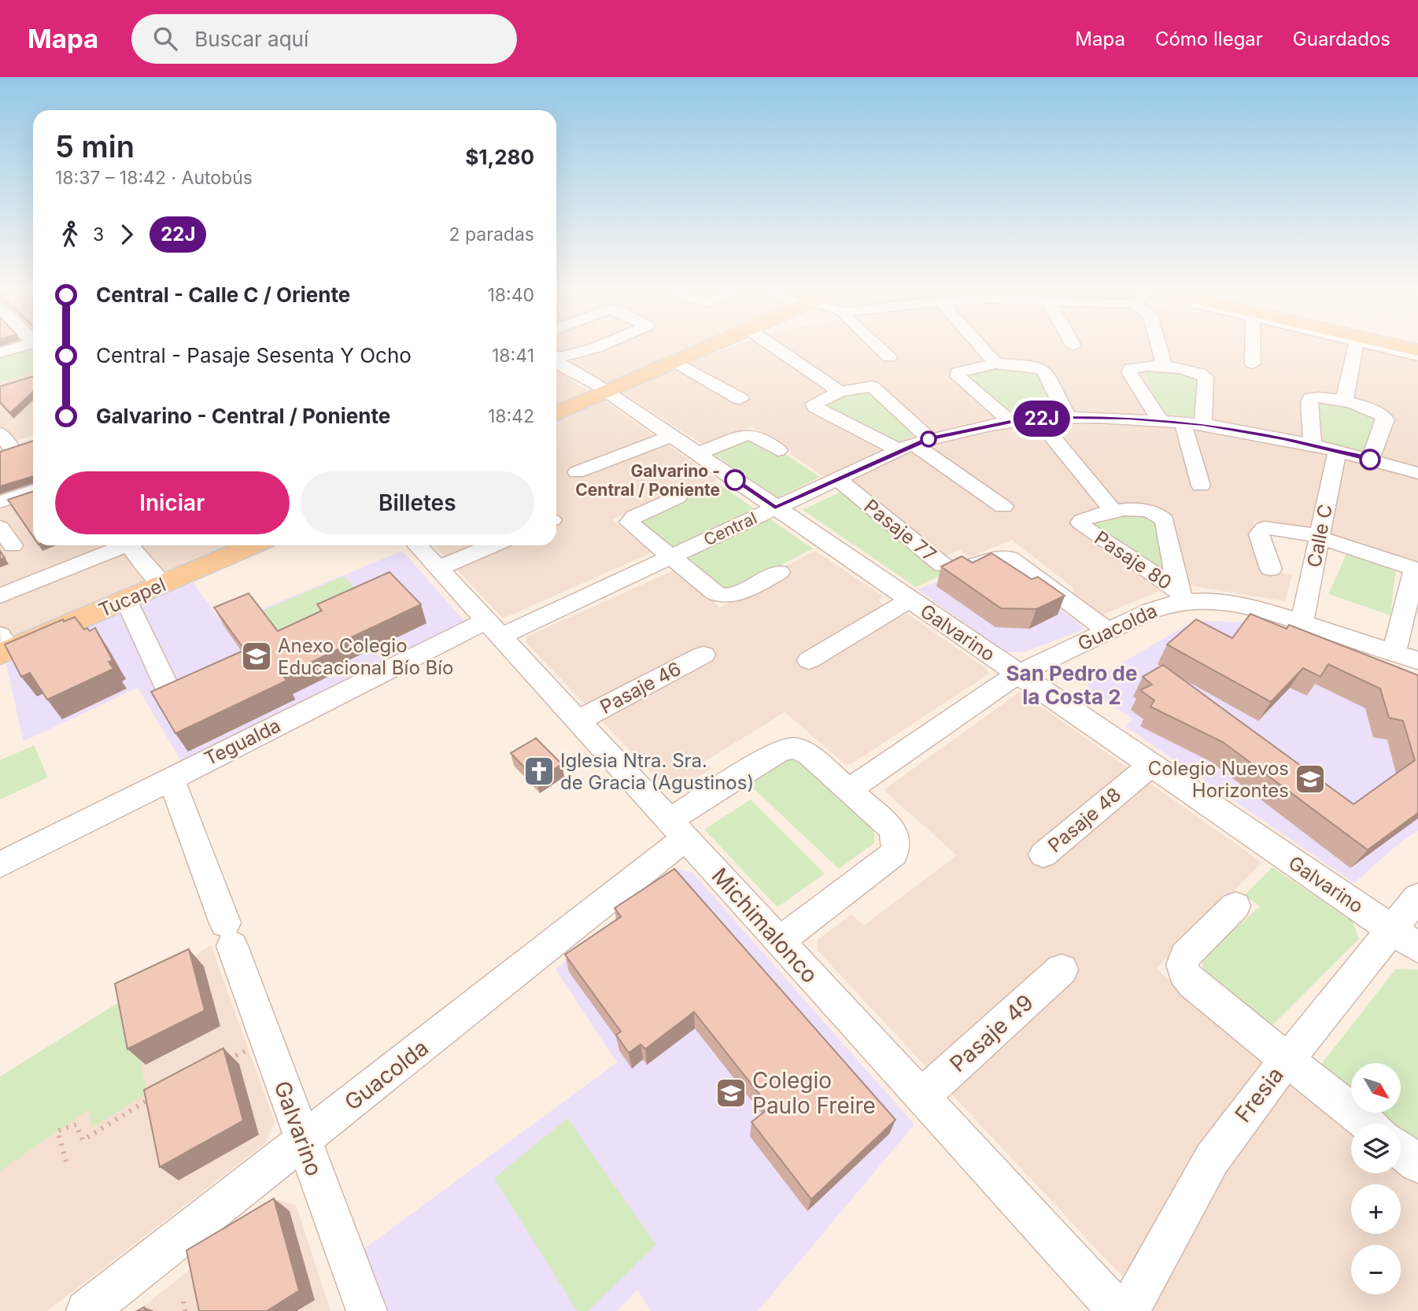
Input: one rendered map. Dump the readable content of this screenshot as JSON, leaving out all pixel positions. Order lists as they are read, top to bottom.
{
  "streets": {
    "main road": ["Tucapel"],
    "street": [
      "Central",
      "Pasaje 77",
      "Calle C",
      "Pasaje 80",
      "Guacolda",
      "Galvarino",
      "Pasaje 46",
      "Tegualda",
      "Pasaje 48",
      "Michimalonco",
      "Pasaje 49",
      "Fresia"
    ]
  },
  "crossings": [
    ["Central", "Pasaje 77"],
    ["Central", "Calle C"],
    ["Central", "Galvarino"],
    ["Central", "Tegualda"],
    ["Central", "Michimalonco"],
    ["Pasaje 77", "Guacolda"],
    ["Calle C", "Guacolda"],
    ["Pasaje 80", "Guacolda"],
    ["Guacolda", "Galvarino"],
    ["Guacolda", "Michimalonco"],
    ["Galvarino", "Tegualda"],
    ["Galvarino", "Pasaje 48"],
    ["Galvarino", "Fresia"],
    ["Pasaje 46", "Michimalonco"],
    ["Tegualda", "Michimalonco"],
    ["Michimalonco", "Pasaje 49"]
  ],
  "districts": ["San Pedro de la Costa 2"],
  "places": {
    "other": ["Galvarino - Central / Poniente"],
    "school or university": ["Anexo Colegio Educacional Bío Bío", "Colegio Nuevos Horizontes", "Colegio Paulo Freire"],
    "church": ["Iglesia Ntra. Sra. de Gracia (Agustinos)"]
  },
  "lines": ["bus line 22J"],
  "north": "bottom right",
  "page": {
    "header": "Mapa",
    "search": "Buscar aquí",
    "nav": ["Mapa", "Cómo llegar", "Guardados"],
    "on_map": "22J",
    "heading": ["5 min", "18:37 – 18:42 · Autobús", "$1,280"],
    "legs": ["3", "22J", "2 paradas"],
    "list": [
      {
        "name": "Central - Calle C / Oriente",
        "value": "18:40"
      },
      {
        "name": "Central - Pasaje Sesenta Y Ocho",
        "value": "18:41"
      },
      {
        "name": "Galvarino - Central / Poniente",
        "value": "18:42"
      }
    ],
    "buttons": ["Iniciar", "Billetes"],
    "map_buttons": ["+", "−"]
  }
}
